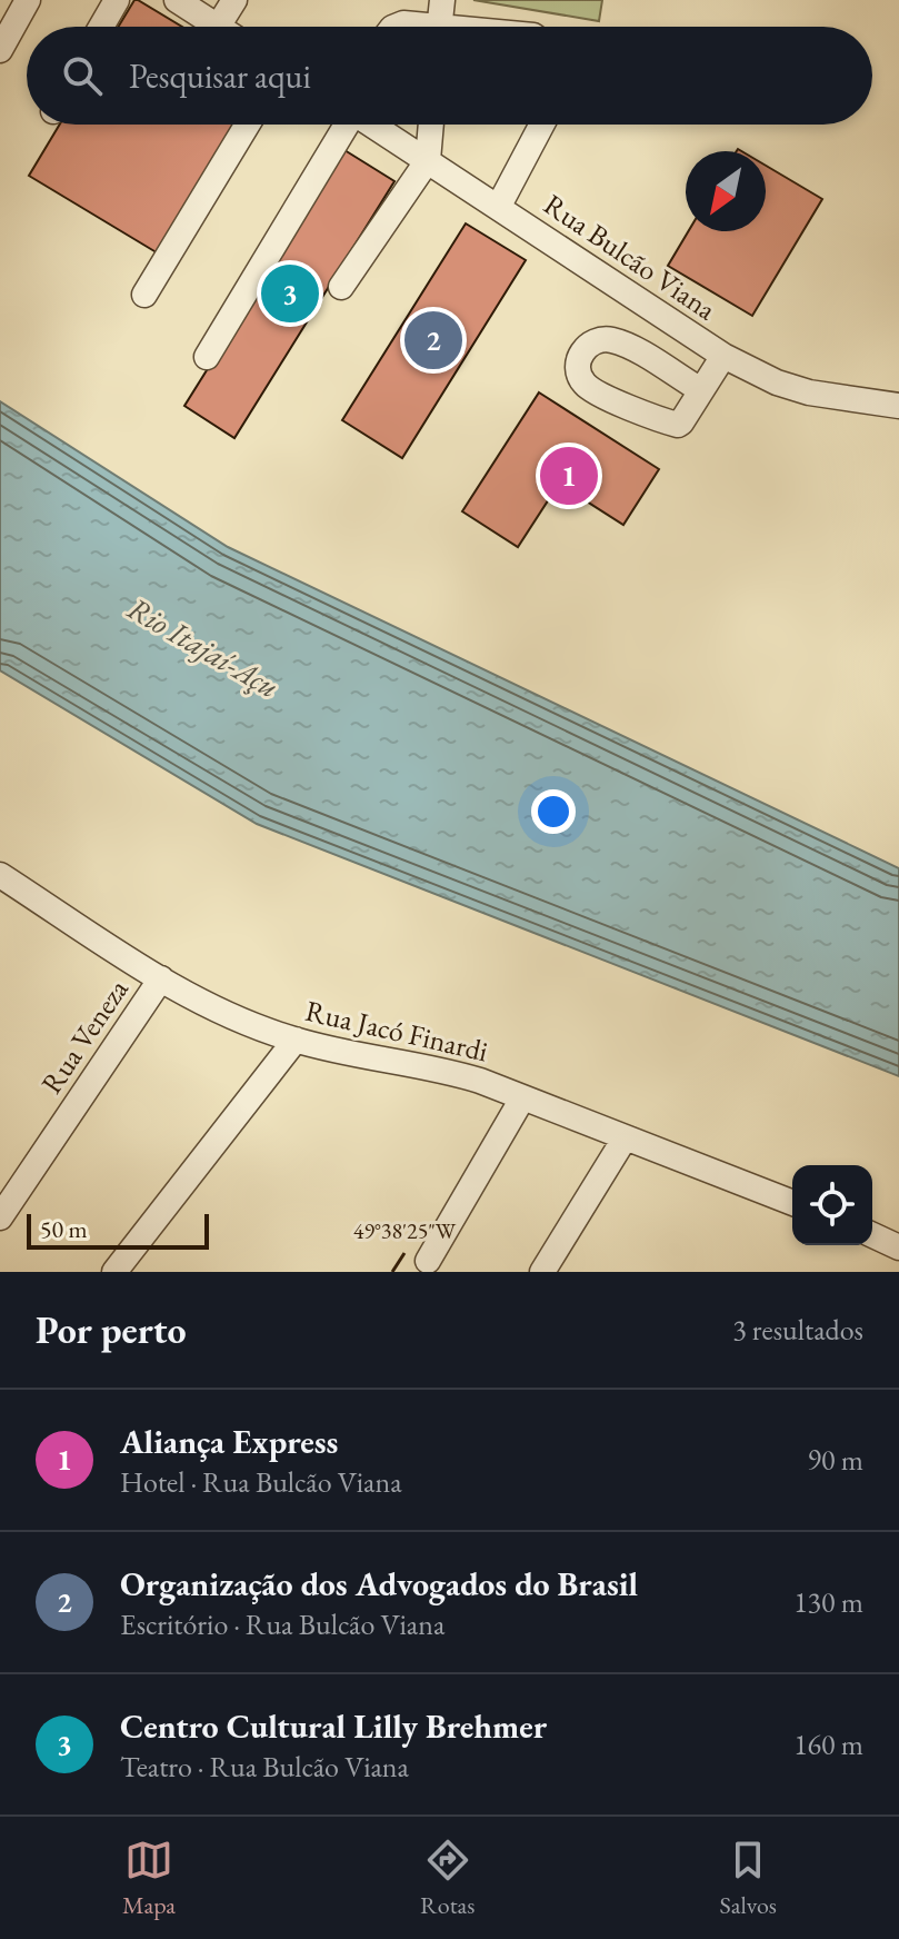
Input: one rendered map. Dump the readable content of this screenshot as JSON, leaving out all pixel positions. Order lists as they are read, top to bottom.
{
  "streets": {
    "street": ["Rua Bulcão Viana", "Rua Jacó Finardi", "Rua Veneza"]
  },
  "crossings": [
    ["Rua Jacó Finardi", "Rua Veneza"]
  ],
  "water": ["Rio Itajaí-Açu"],
  "scale_bar": "50 m",
  "north": "bottom left",
  "page": {
    "search": "Pesquisar aqui",
    "pins": ["3", "2", "1"],
    "scale": "50 m",
    "heading": ["Por perto", "3 resultados"],
    "list": [
      {
        "mark": "1",
        "name": "Aliança Express",
        "note": "Hotel · Rua Bulcão Viana",
        "value": "90 m"
      },
      {
        "mark": "2",
        "name": "Organização dos Advogados do Brasil",
        "note": "Escritório · Rua Bulcão Viana",
        "value": "130 m"
      },
      {
        "mark": "3",
        "name": "Centro Cultural Lilly Brehmer",
        "note": "Teatro · Rua Bulcão Viana",
        "value": "160 m"
      }
    ],
    "nav": ["Mapa", "Rotas", "Salvos"]
  },
  "coordinates": ["49°38'25\"W"]
}
